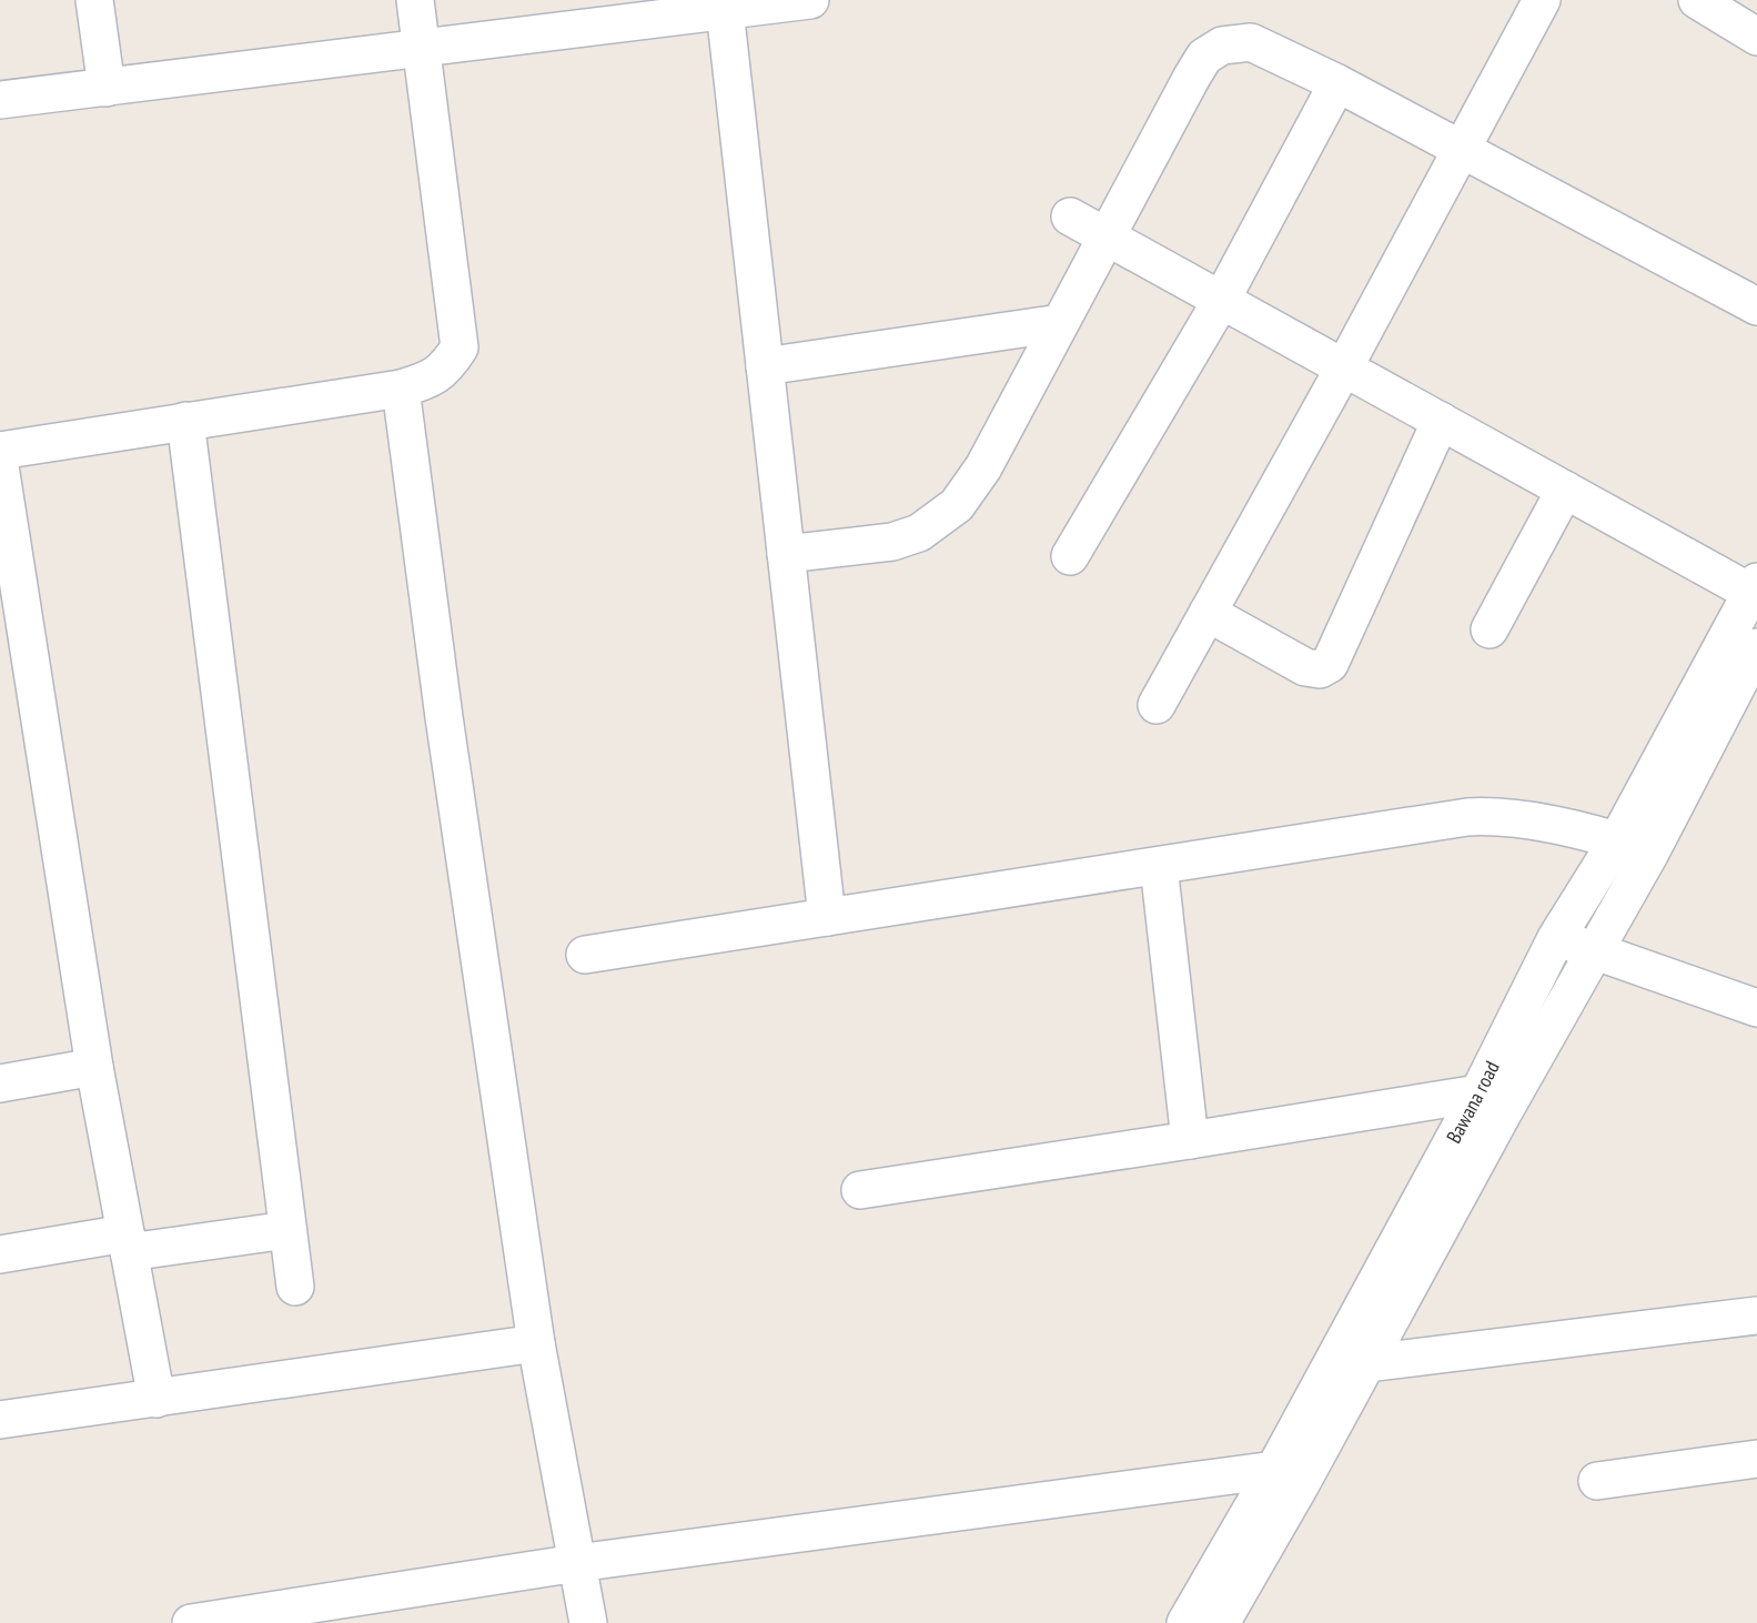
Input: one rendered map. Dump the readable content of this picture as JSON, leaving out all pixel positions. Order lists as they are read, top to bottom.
{
  "streets": {
    "street": ["Bawana road"]
  }
}
